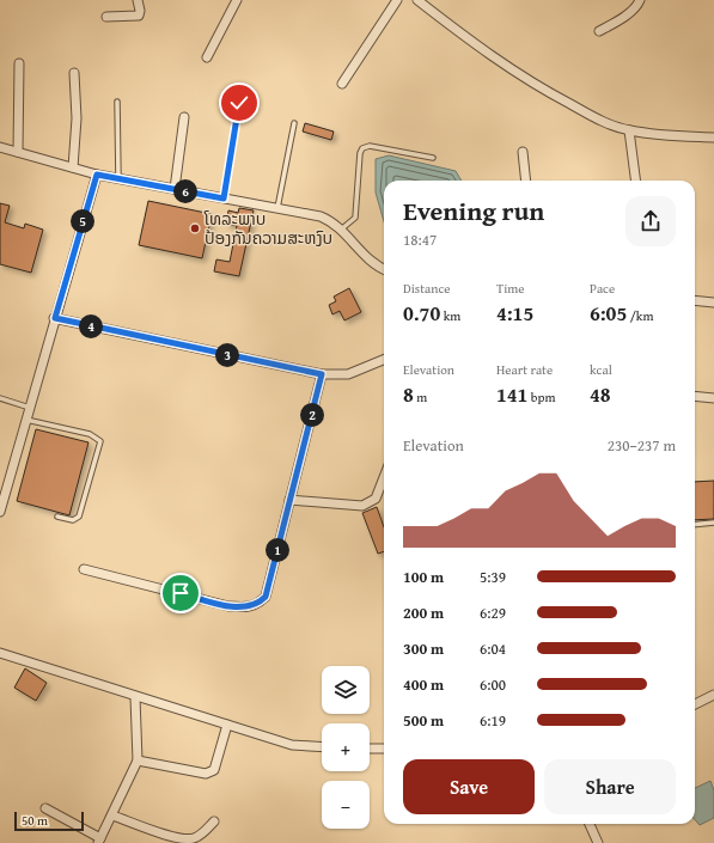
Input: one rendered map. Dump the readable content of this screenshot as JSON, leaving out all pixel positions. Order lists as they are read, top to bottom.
{
  "places": ["ໂທລະພາບ ປ້ອງກັນຄວາມສະຫງົບ"],
  "scale_bar": "50 m",
  "page": {
    "pins": [
      "6",
      "5",
      "4",
      "3",
      "2",
      "1"
    ],
    "heading": ["Evening run", "18:47"],
    "stats": [
      ["Distance", "0.70 km"],
      ["Time", "4:15"],
      ["Pace", "6:05 /km"],
      ["Elevation", "8 m"],
      ["Heart rate", "141 bpm"],
      ["kcal", "48"]
    ],
    "chart": ["Elevation", "230–237 m"],
    "list": [
      {
        "name": "100 m",
        "note": "5:39"
      },
      {
        "name": "200 m",
        "note": "6:29"
      },
      {
        "name": "300 m",
        "note": "6:04"
      },
      {
        "name": "400 m",
        "note": "6:00"
      },
      {
        "name": "500 m",
        "note": "6:19"
      }
    ],
    "map_buttons": ["+", "−"],
    "buttons": ["Save", "Share"],
    "scale": "50 m"
  }
}
